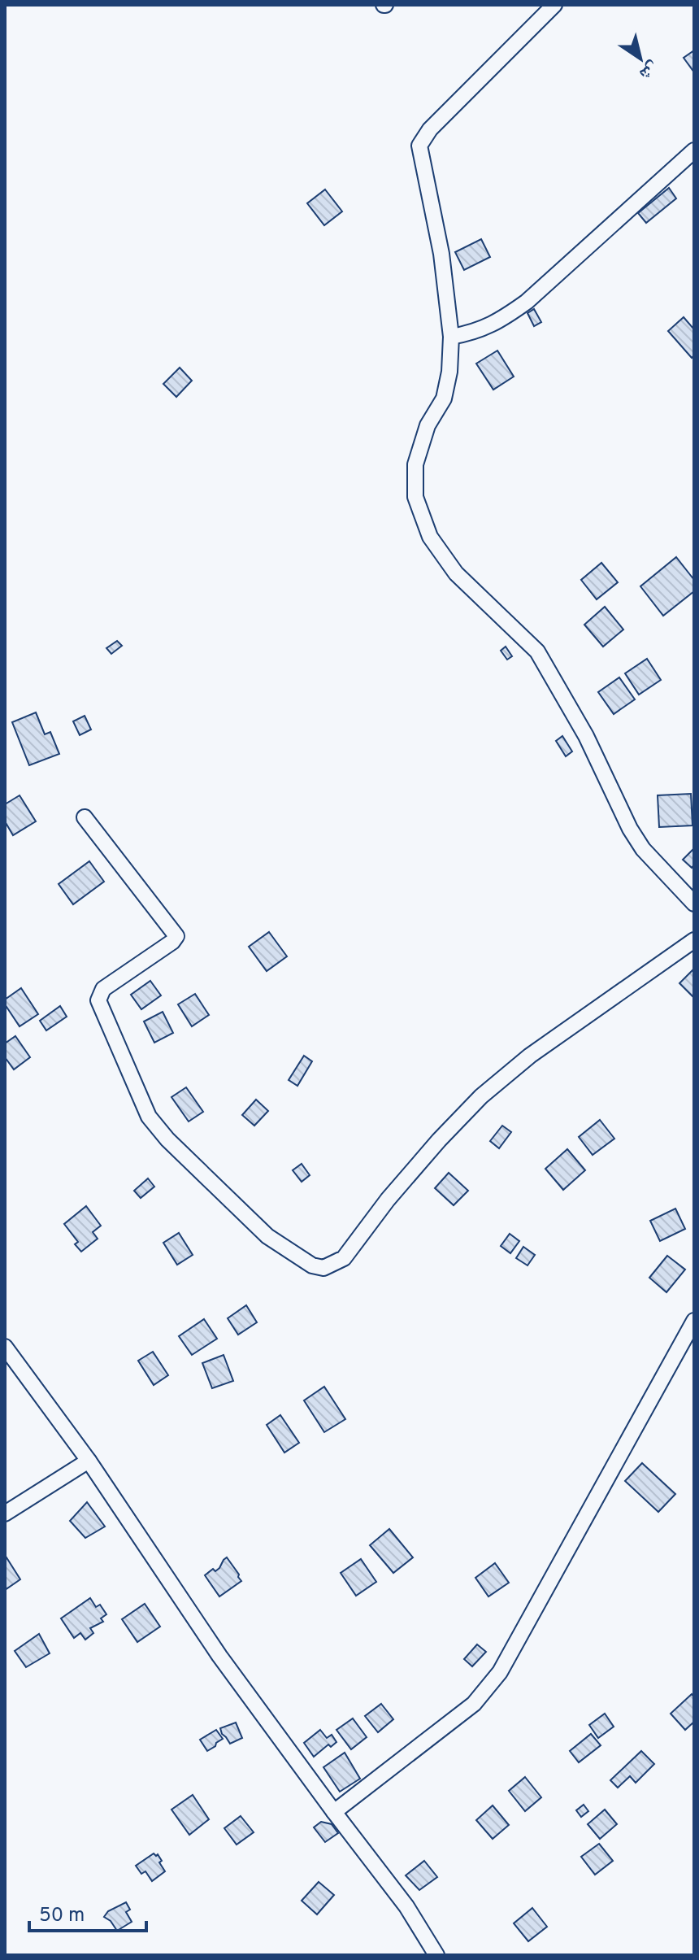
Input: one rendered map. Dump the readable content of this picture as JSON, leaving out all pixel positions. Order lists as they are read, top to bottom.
{
  "scale_bar": "50 m",
  "north": "bottom right"
}
